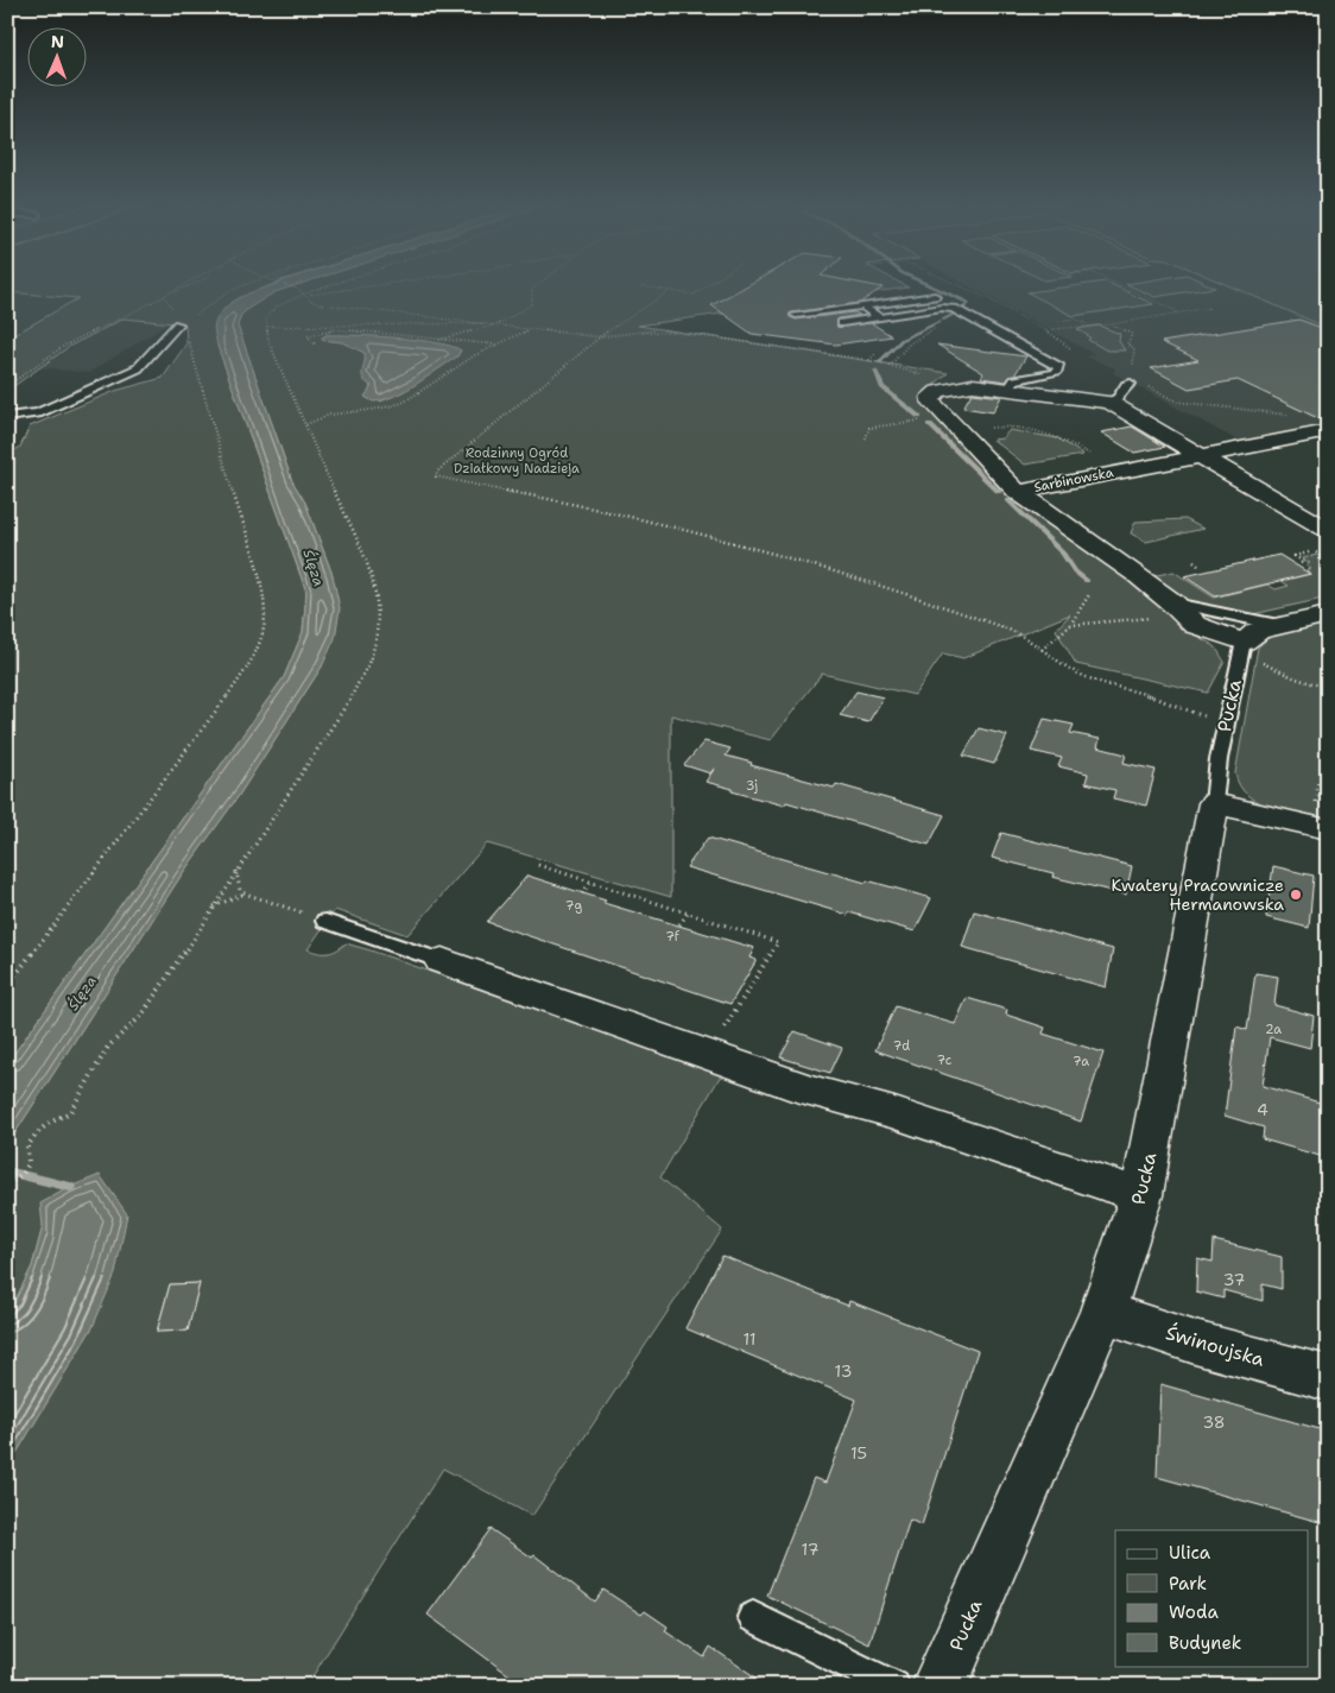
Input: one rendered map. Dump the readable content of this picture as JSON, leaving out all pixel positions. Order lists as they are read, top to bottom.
{
  "streets": {
    "street": ["Sarbinowska", "Pucka", "Świnoujska"]
  },
  "crossings": [
    ["Sarbinowska", "Pucka"],
    ["Pucka", "Świnoujska"]
  ],
  "water": ["Ślęza"],
  "parks": ["Rodzinny Ogród Działkowy Nadzieja"],
  "places": ["Kwatery Pracownicze Hermanowska"],
  "house_numbers": [
    "3j",
    "7g",
    "7f",
    "2a",
    "7d",
    "7c",
    "7a",
    "4",
    "37",
    "11",
    "13",
    "38",
    "15",
    "17"
  ],
  "legend": [
    "Ulica",
    "Park",
    "Woda",
    "Budynek"
  ],
  "north": "top"
}
